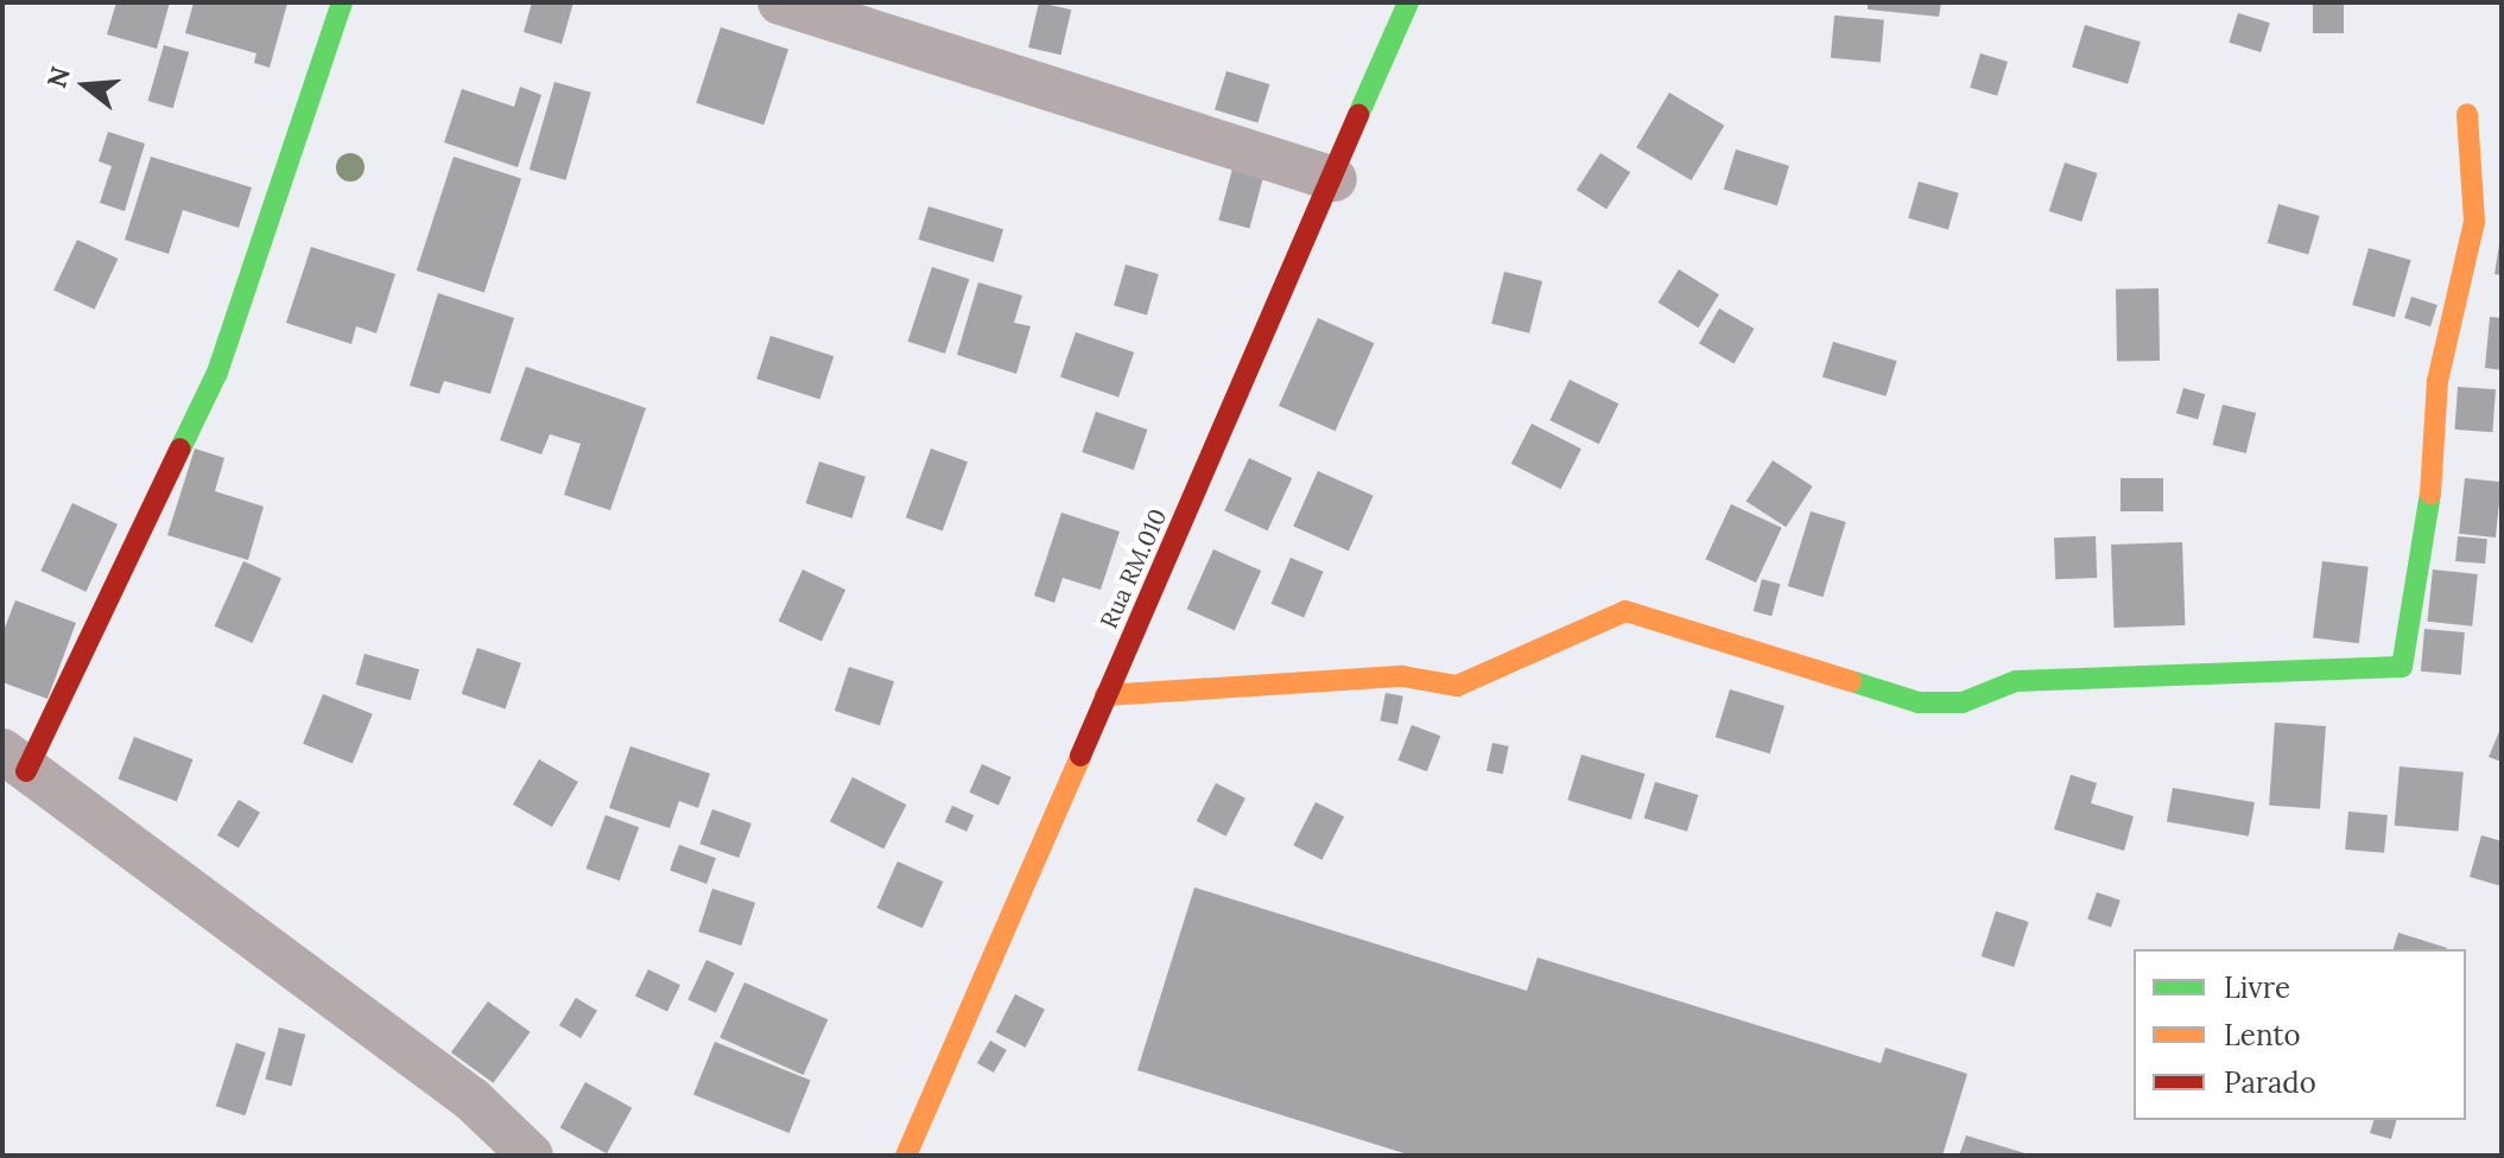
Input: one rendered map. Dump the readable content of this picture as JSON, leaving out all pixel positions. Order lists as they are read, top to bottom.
{
  "streets": {
    "street": ["Rua RM.010"]
  },
  "legend": ["Livre", "Lento", "Parado"],
  "north": "left"
}
